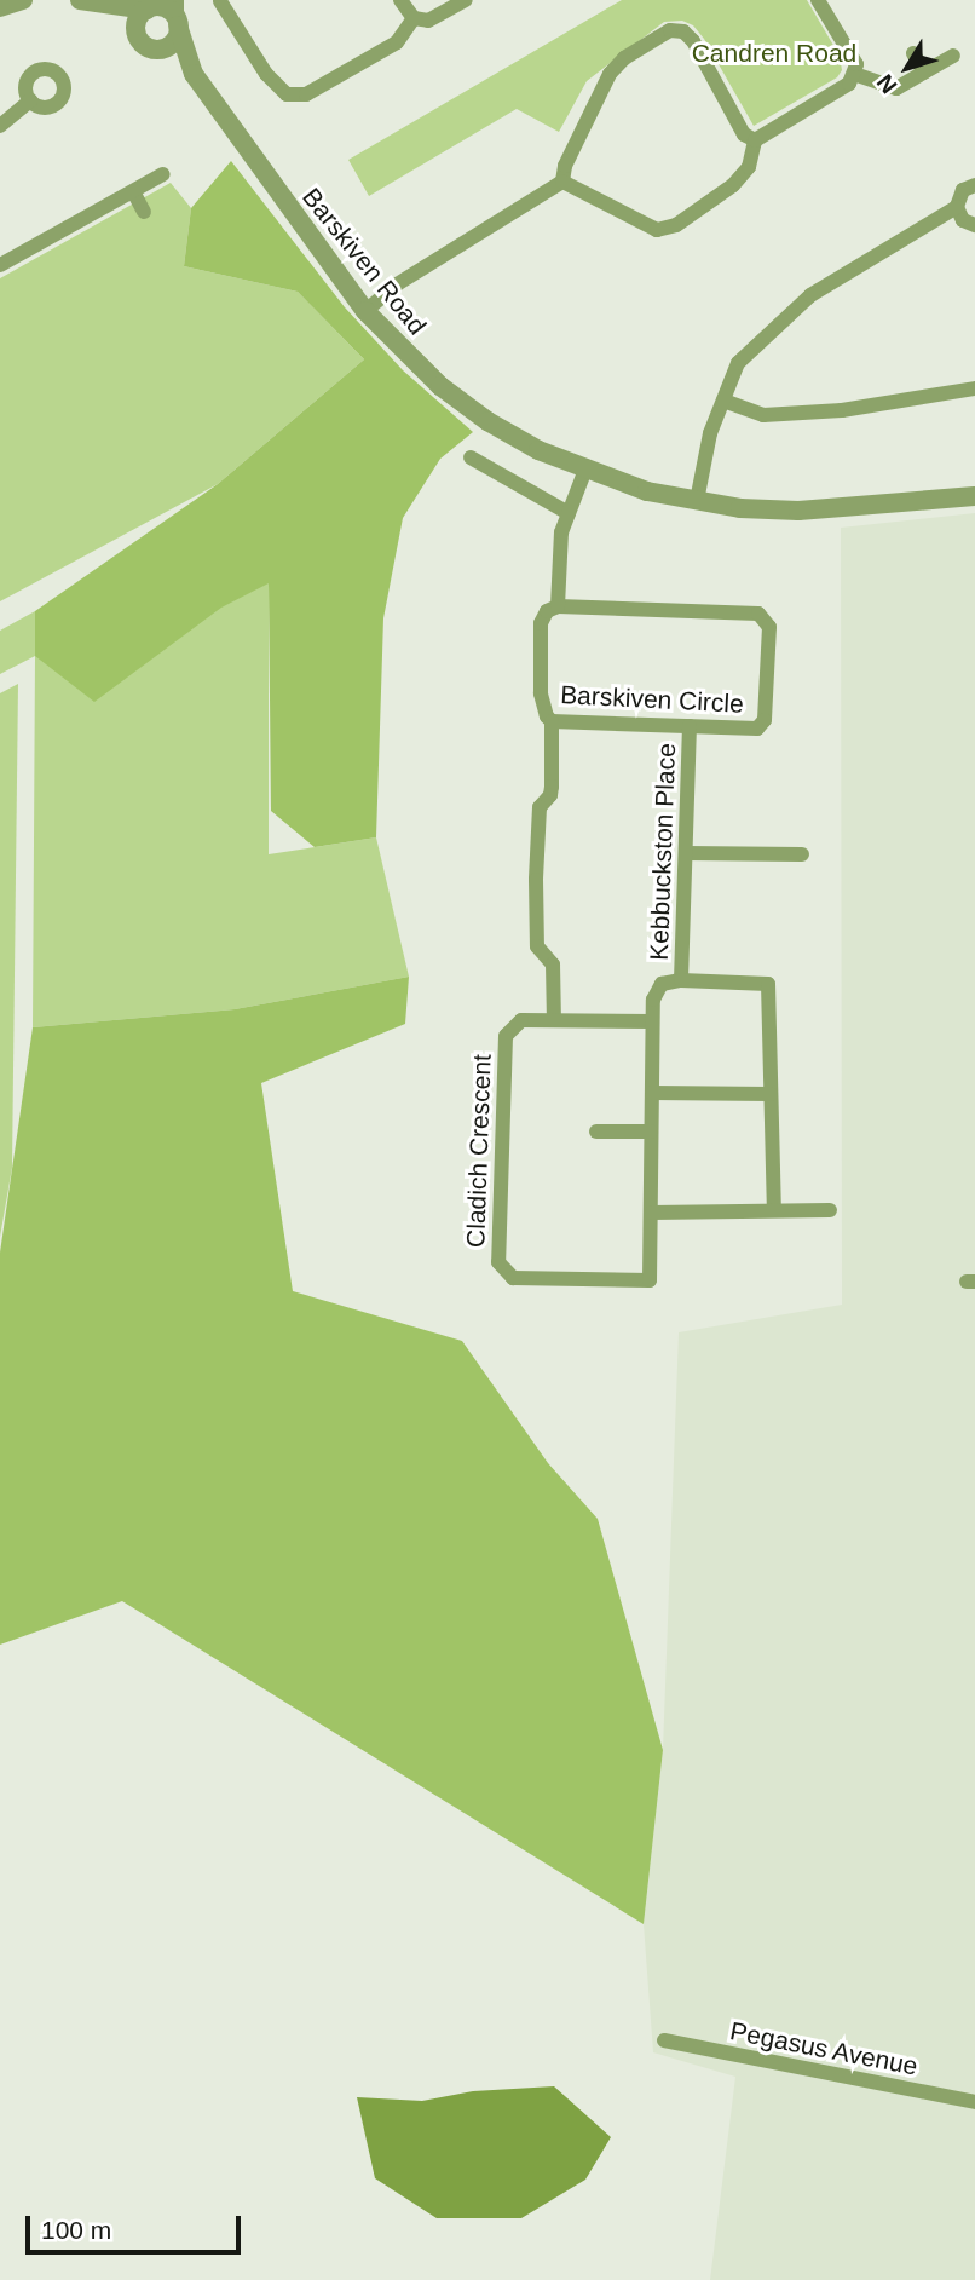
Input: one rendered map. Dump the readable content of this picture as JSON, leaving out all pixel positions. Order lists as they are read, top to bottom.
{
  "streets": {
    "street": [
      "Barskiven Road",
      "Barskiven Circle",
      "Kebbuckston Place",
      "Cladich Crescent",
      "Pegasus Avenue"
    ]
  },
  "crossings": [
    ["Barskiven Road", "Barskiven Circle"],
    ["Barskiven Circle", "Kebbuckston Place"]
  ],
  "parks": ["Candren Road"],
  "scale_bar": "100 m",
  "north": "bottom left"
}
